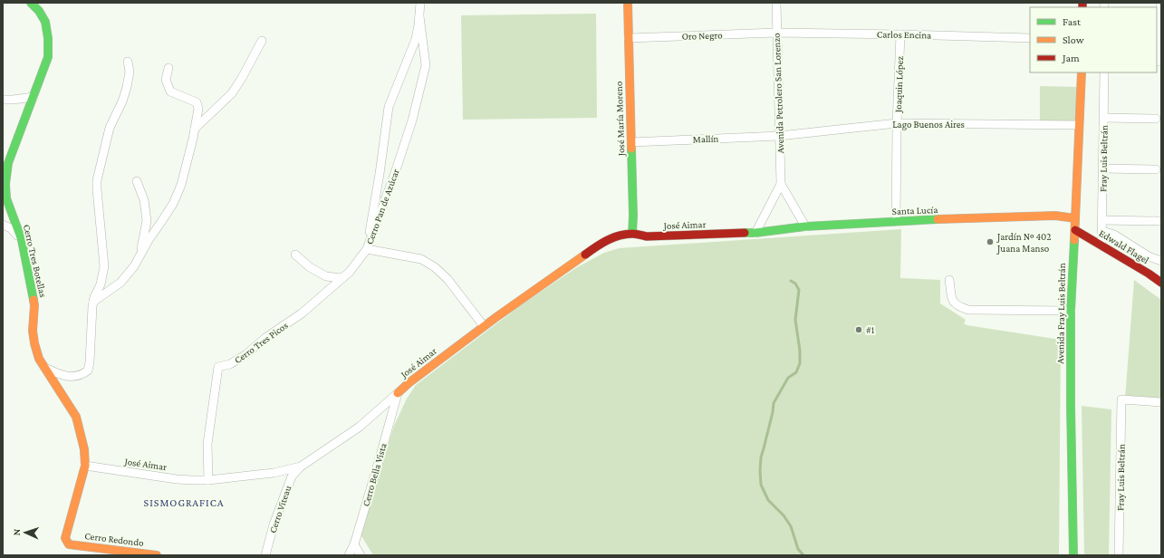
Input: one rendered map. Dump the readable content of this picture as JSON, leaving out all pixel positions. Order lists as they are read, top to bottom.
{
  "streets": {
    "street": [
      "Carlos Encina",
      "Oro Negro",
      "Joaquin López",
      "Avenida Petrolero San Lorenzo",
      "José María Moreno",
      "Lago Buenos Aires",
      "Mallín",
      "Fray Luis Beltrán",
      "Cerro Pan de Azúcar",
      "Santa Lucía",
      "José Aimar",
      "Edwald Flagel",
      "Cerro Tres Botellas",
      "Avenida Fray Luis Beltrán",
      "Cerro Tres Picos",
      "Cerro Bella Vista",
      "Cerro Viteau",
      "Cerro Redondo"
    ]
  },
  "crossings": [
    ["Carlos Encina", "Oro Negro"],
    ["Carlos Encina", "Joaquin López"],
    ["Carlos Encina", "Avenida Petrolero San Lorenzo"],
    ["Oro Negro", "Avenida Petrolero San Lorenzo"],
    ["Oro Negro", "José María Moreno"],
    ["Joaquin López", "Lago Buenos Aires"],
    ["Joaquin López", "Santa Lucía"],
    ["Avenida Petrolero San Lorenzo", "Lago Buenos Aires"],
    ["Avenida Petrolero San Lorenzo", "Mallín"],
    ["Avenida Petrolero San Lorenzo", "Santa Lucía"],
    ["Avenida Petrolero San Lorenzo", "José Aimar"],
    ["José María Moreno", "Mallín"],
    ["José María Moreno", "José Aimar"],
    ["Lago Buenos Aires", "Mallín"],
    ["Lago Buenos Aires", "Avenida Fray Luis Beltrán"],
    ["Fray Luis Beltrán", "Edwald Flagel"],
    ["Cerro Pan de Azúcar", "Cerro Tres Picos"],
    ["Santa Lucía", "José Aimar"],
    ["Santa Lucía", "Avenida Fray Luis Beltrán"],
    ["José Aimar", "Cerro Tres Botellas"],
    ["José Aimar", "Cerro Tres Picos"],
    ["José Aimar", "Cerro Bella Vista"],
    ["José Aimar", "Cerro Viteau"],
    ["Edwald Flagel", "Avenida Fray Luis Beltrán"],
    ["Cerro Tres Botellas", "Cerro Redondo"]
  ],
  "districts": ["SISMOGRAFICA"],
  "places": ["Jardín Nº 402 Juana Manso", "#1"],
  "legend": ["Fast", "Slow", "Jam"],
  "north": "left"
}
